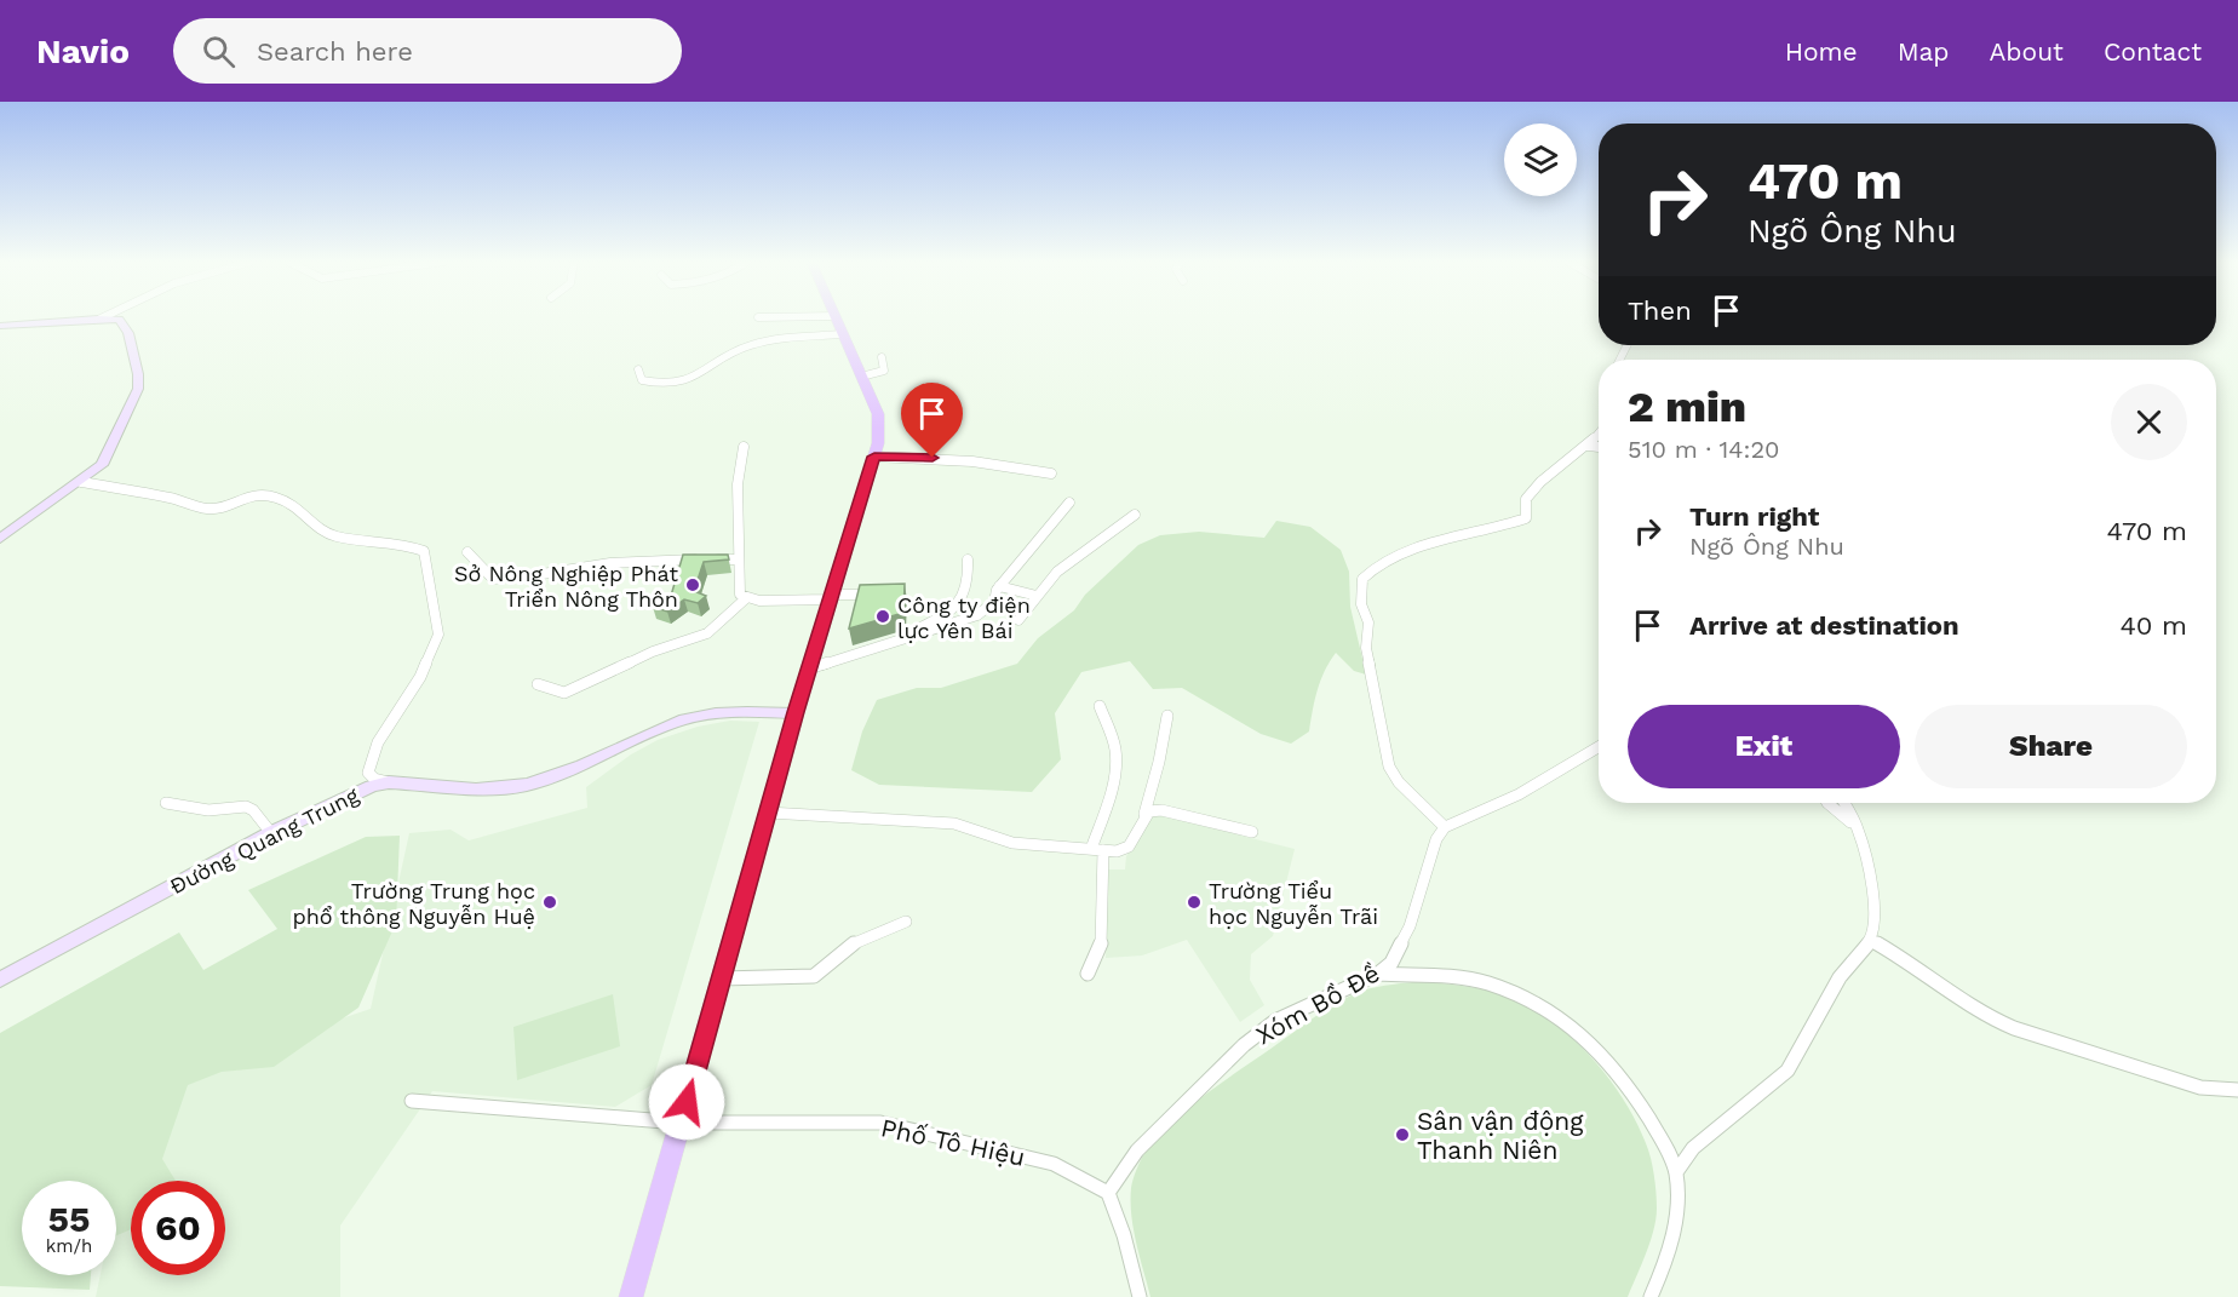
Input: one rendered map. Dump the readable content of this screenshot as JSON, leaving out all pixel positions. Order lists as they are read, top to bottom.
{
  "streets": {
    "street": ["Đường Quang Trung", "Xóm Bồ Đề", "Phố Tô Hiệu"]
  },
  "crossings": [
    ["Xóm Bồ Đề", "Phố Tô Hiệu"]
  ],
  "places": [
    "Sở Nông Nghiệp Phát Triển Nông Thôn",
    "Công ty điện lực Yên Bái",
    "Trường Trung học phổ thông Nguyễn Huệ",
    "Trường Tiểu học Nguyễn Trãi",
    "Sân vận động Thanh Niên"
  ],
  "page": {
    "header": "Navio",
    "search": "Search here",
    "nav": [
      "Home",
      "Map",
      "About",
      "Contact"
    ],
    "turn": ["470 m", "Ngõ Ông Nhu"],
    "then": "Then",
    "heading": ["2 min", "510 m · 14:20"],
    "list": [
      {
        "name": "Turn right",
        "note": "Ngõ Ông Nhu",
        "value": "470 m"
      },
      {
        "name": "Arrive at destination",
        "value": "40 m"
      }
    ],
    "buttons": ["Exit", "Share"],
    "speed": "55 km/h",
    "limit": "60"
  }
}
